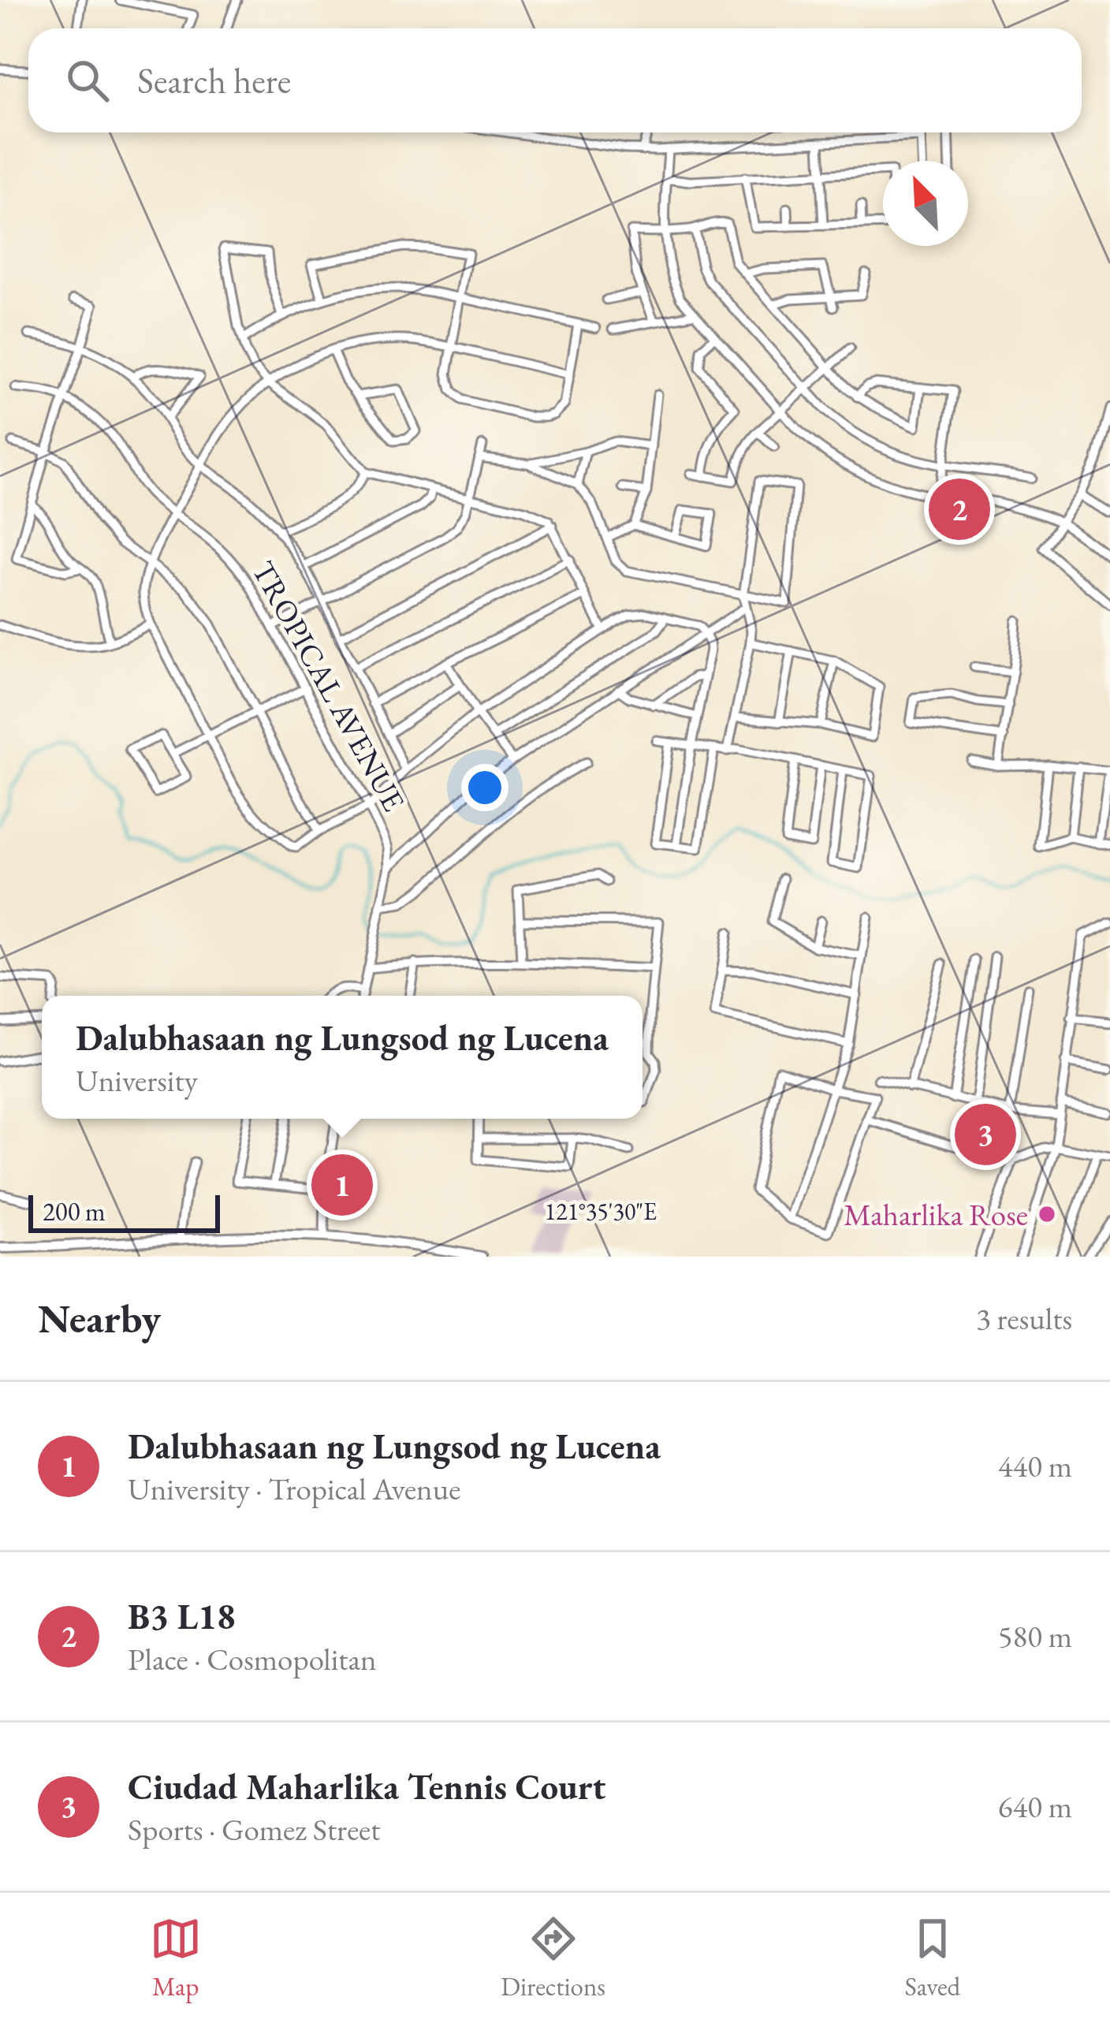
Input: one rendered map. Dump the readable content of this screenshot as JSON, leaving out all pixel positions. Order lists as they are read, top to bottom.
{
  "streets": {
    "street": ["TROPICAL AVENUE"]
  },
  "places": ["Maharlika Rose"],
  "scale_bar": "200 m",
  "north": "top left",
  "page": {
    "search": "Search here",
    "pins": ["2", "3", "1"],
    "popup": ["Dalubhasaan ng Lungsod ng Lucena", "University"],
    "scale": "200 m",
    "heading": ["Nearby", "3 results"],
    "list": [
      {
        "mark": "1",
        "name": "Dalubhasaan ng Lungsod ng Lucena",
        "note": "University · Tropical Avenue",
        "value": "440 m"
      },
      {
        "mark": "2",
        "name": "B3 L18",
        "note": "Place · Cosmopolitan",
        "value": "580 m"
      },
      {
        "mark": "3",
        "name": "Ciudad Maharlika Tennis Court",
        "note": "Sports · Gomez Street",
        "value": "640 m"
      }
    ],
    "nav": ["Map", "Directions", "Saved"]
  },
  "coordinates": ["121°35'30\"E"]
}
